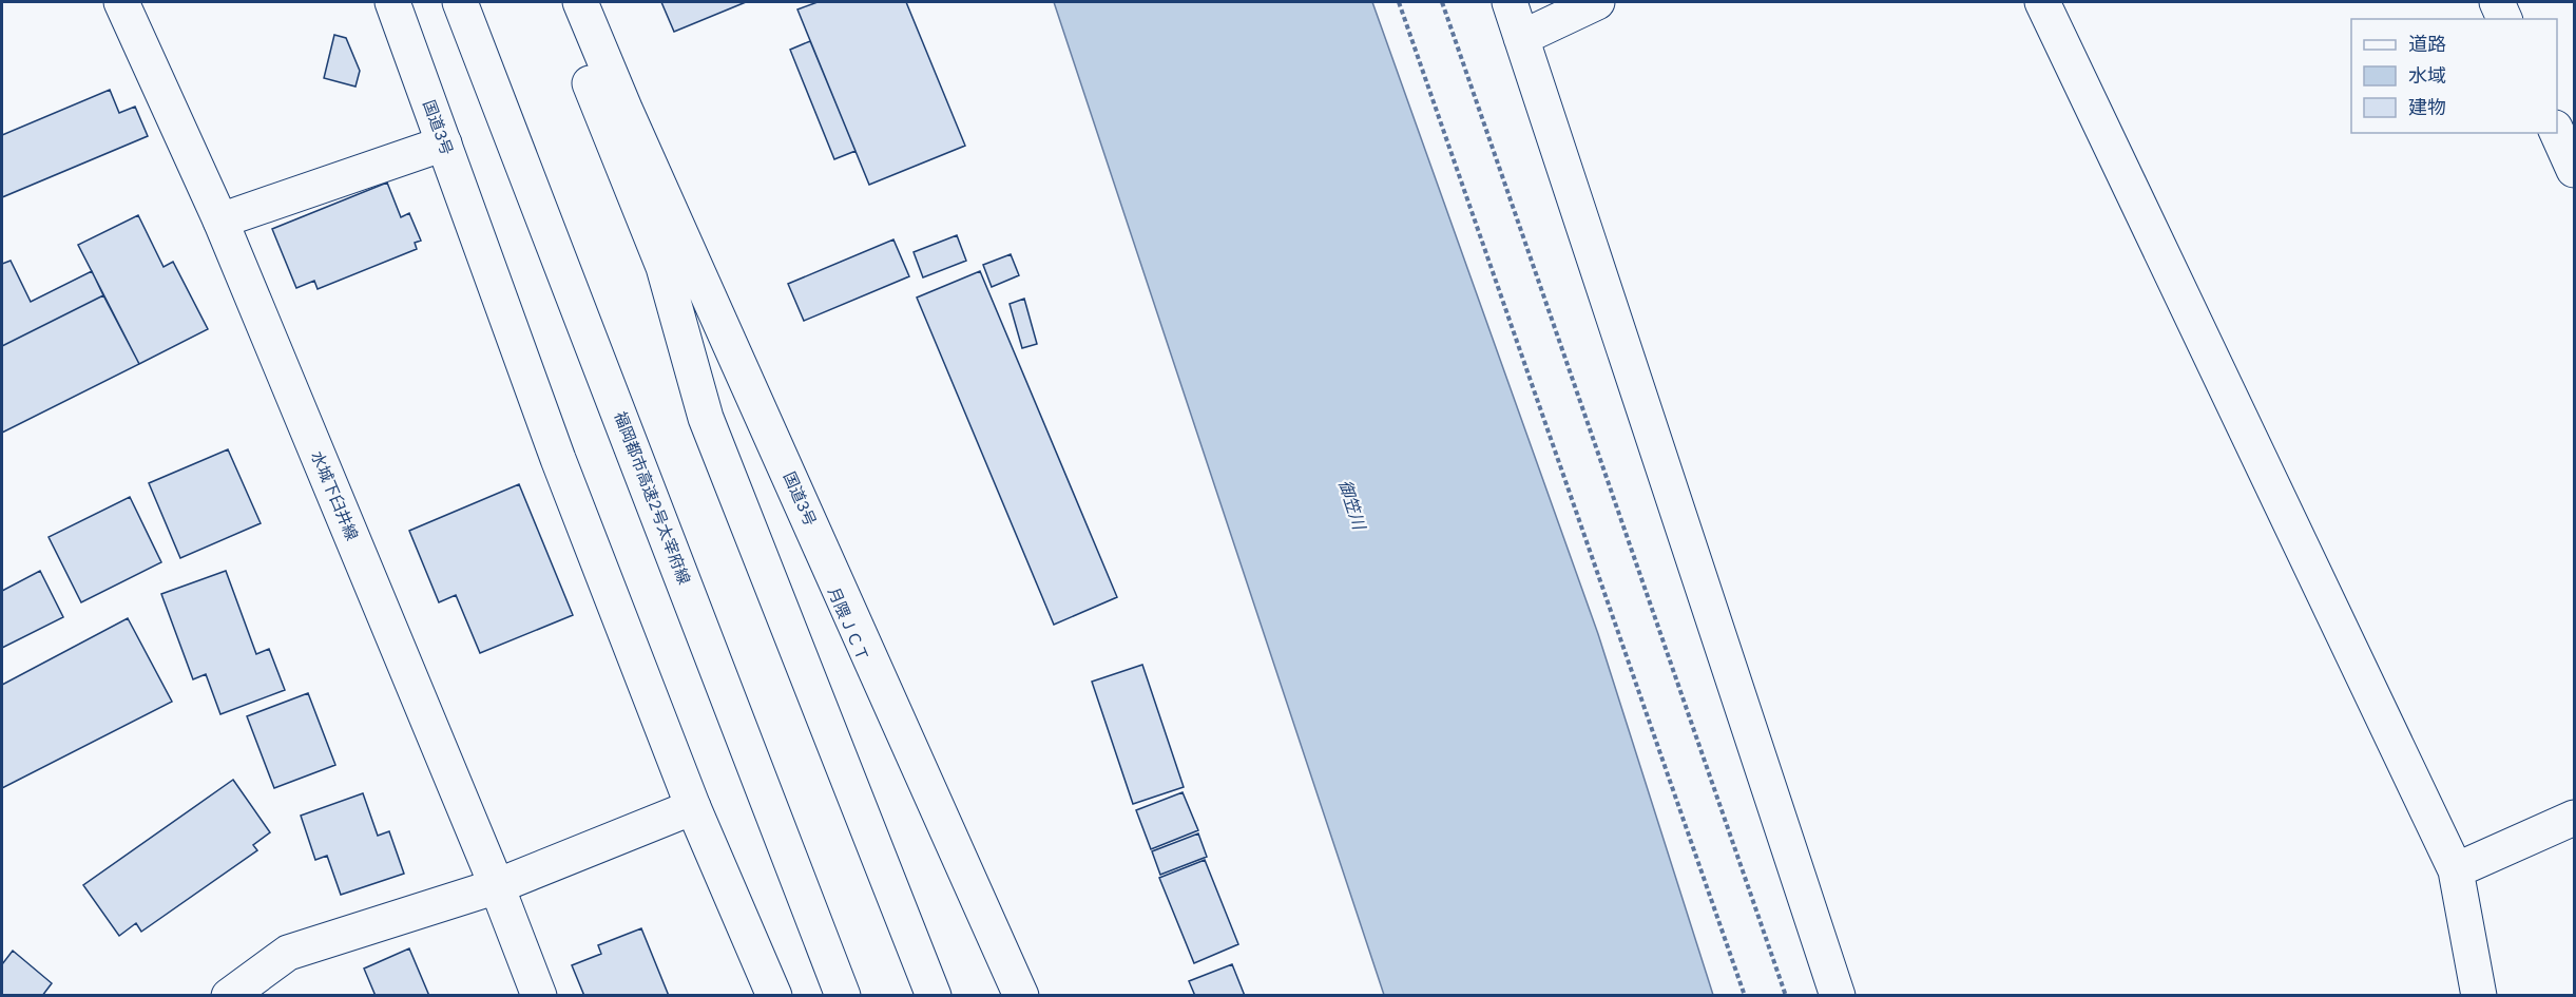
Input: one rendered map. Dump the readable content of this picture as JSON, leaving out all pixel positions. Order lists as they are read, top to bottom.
{
  "streets": {
    "main road": [
      "国道3号",
      "水城下臼井線",
      "福岡都市高速2号太宰府線",
      "月隈ＪＣＴ"
    ]
  },
  "water": ["御笠川"],
  "legend": ["道路", "水域", "建物"]
}
